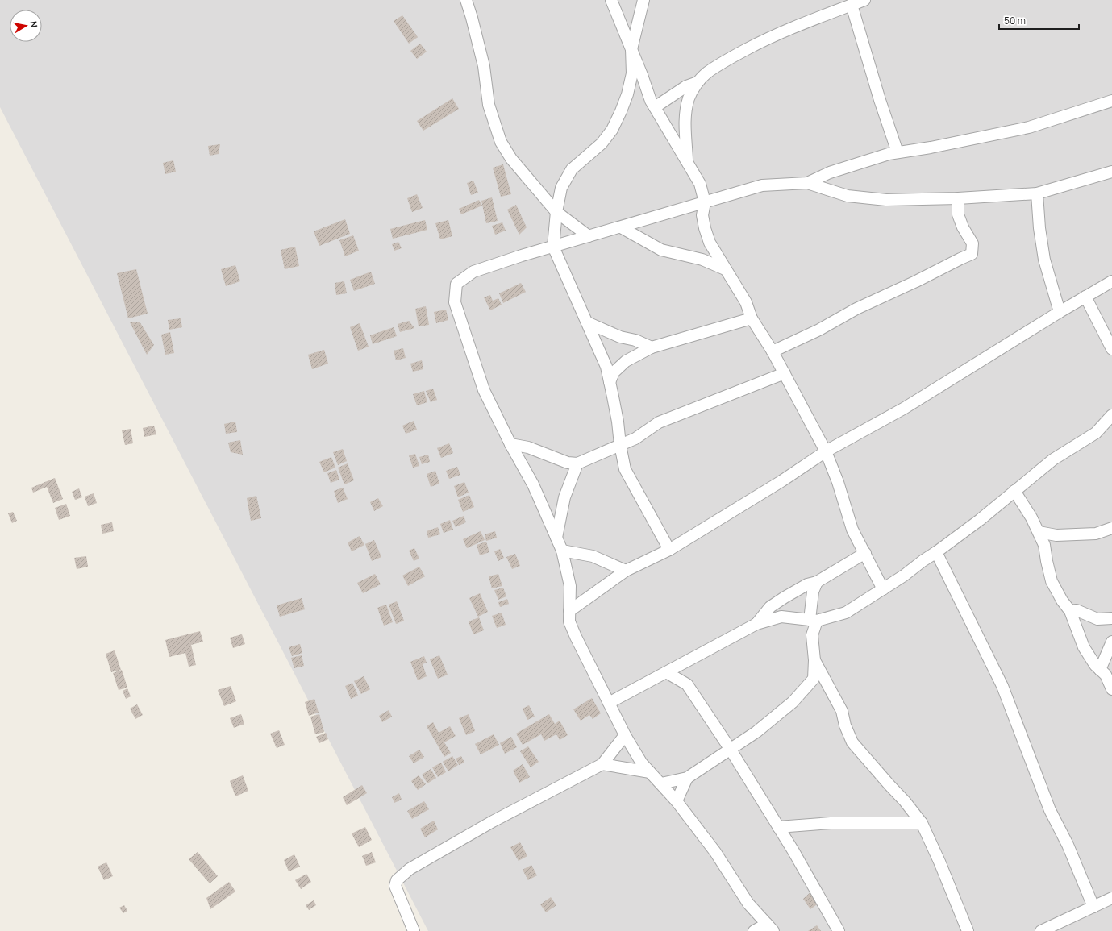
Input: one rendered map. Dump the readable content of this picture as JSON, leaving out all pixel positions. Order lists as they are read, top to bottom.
{
  "scale_bar": "50 m",
  "north": "right"
}
